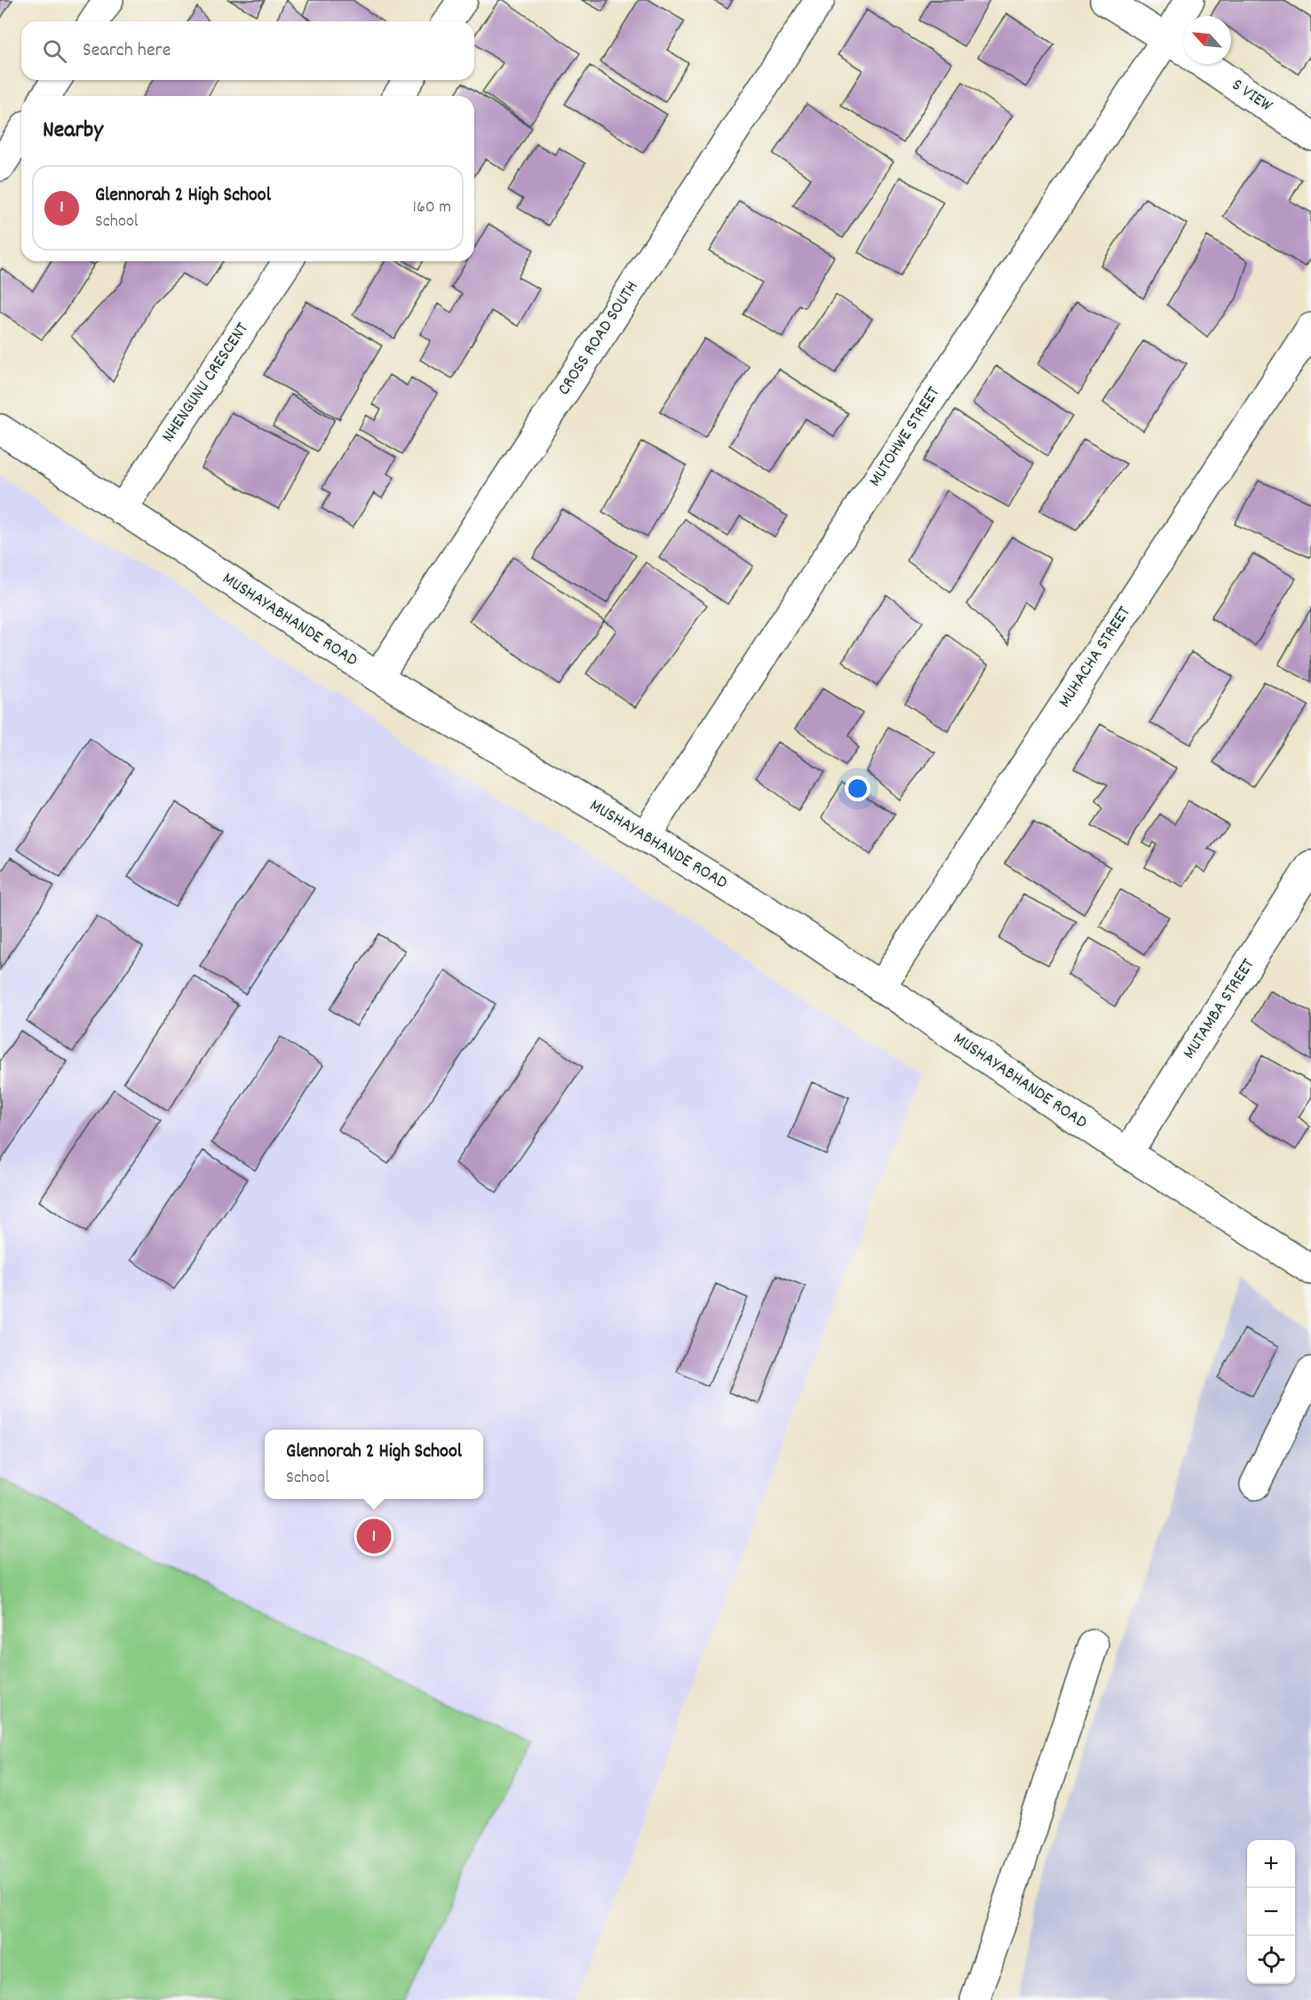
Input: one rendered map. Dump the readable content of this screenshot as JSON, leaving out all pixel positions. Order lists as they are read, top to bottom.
{
  "streets": {
    "street": [
      "S VIEW",
      "CROSS ROAD SOUTH",
      "NHENGUNU CRESCENT",
      "MUTOHWE STREET",
      "MUSHAYABHANDE ROAD",
      "MUHACHA STREET",
      "MUTAMBA STREET"
    ]
  },
  "crossings": [
    ["S VIEW", "MUTOHWE STREET"],
    ["CROSS ROAD SOUTH", "MUSHAYABHANDE ROAD"],
    ["NHENGUNU CRESCENT", "MUSHAYABHANDE ROAD"],
    ["MUTOHWE STREET", "MUSHAYABHANDE ROAD"],
    ["MUSHAYABHANDE ROAD", "MUHACHA STREET"],
    ["MUSHAYABHANDE ROAD", "MUTAMBA STREET"]
  ],
  "north": "top left",
  "page": {
    "search": "Search here",
    "heading": "Nearby",
    "list": [
      {
        "mark": "1",
        "name": "Glennorah 2 High School",
        "note": "School",
        "value": "160 m"
      }
    ],
    "popup": ["Glennorah 2 High School", "School"],
    "pins": "1",
    "map_buttons": ["+", "−"]
  }
}
